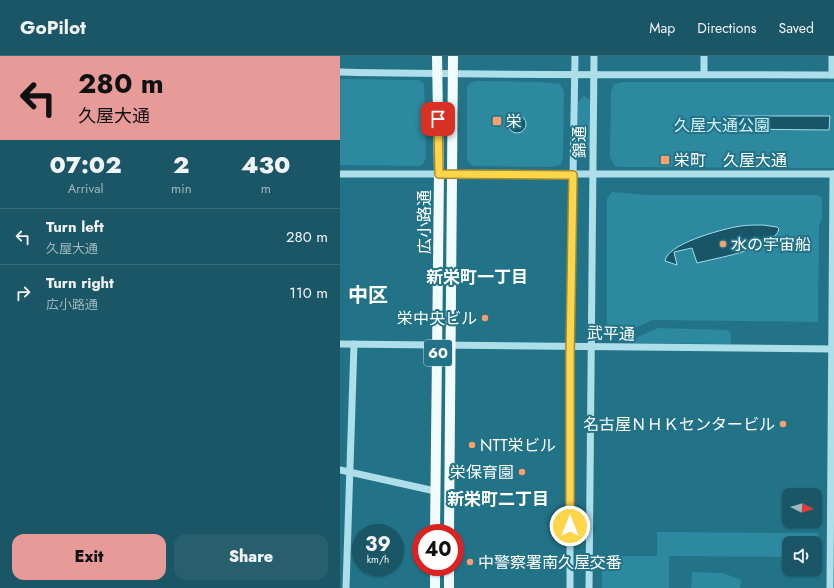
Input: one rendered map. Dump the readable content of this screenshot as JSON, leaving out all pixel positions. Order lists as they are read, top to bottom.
{
  "streets": {
    "main road": ["広小路通", "60"],
    "street": ["錦通", "久屋大通", "武平通"]
  },
  "crossings": [
    ["錦通", "久屋大通"],
    ["錦通", "武平通"],
    ["久屋大通", "広小路通"],
    ["広小路通", "武平通"]
  ],
  "districts": ["新栄町一丁目", "中区", "新栄町二丁目"],
  "parks": ["久屋大通公園"],
  "places": {
    "transit": ["栄", "栄町"],
    "other": [
      "水の宇宙船",
      "栄中央ビル",
      "名古屋ＮＨＫセンタービル",
      "NTT栄ビル",
      "栄保育園",
      "中警察署南久屋交番"
    ]
  },
  "north": "right",
  "page": {
    "header": "GoPilot",
    "nav": ["Map", "Directions", "Saved"],
    "turn": ["280 m", "久屋大通"],
    "eta": [
      "07:02",
      "Arrival",
      "2",
      "min",
      "430",
      "m"
    ],
    "list": [
      {
        "name": "Turn left",
        "note": "久屋大通",
        "value": "280 m"
      },
      {
        "name": "Turn right",
        "note": "広小路通",
        "value": "110 m"
      }
    ],
    "speed": "39 km/h",
    "limit": "40",
    "buttons": ["Exit", "Share"]
  }
}
